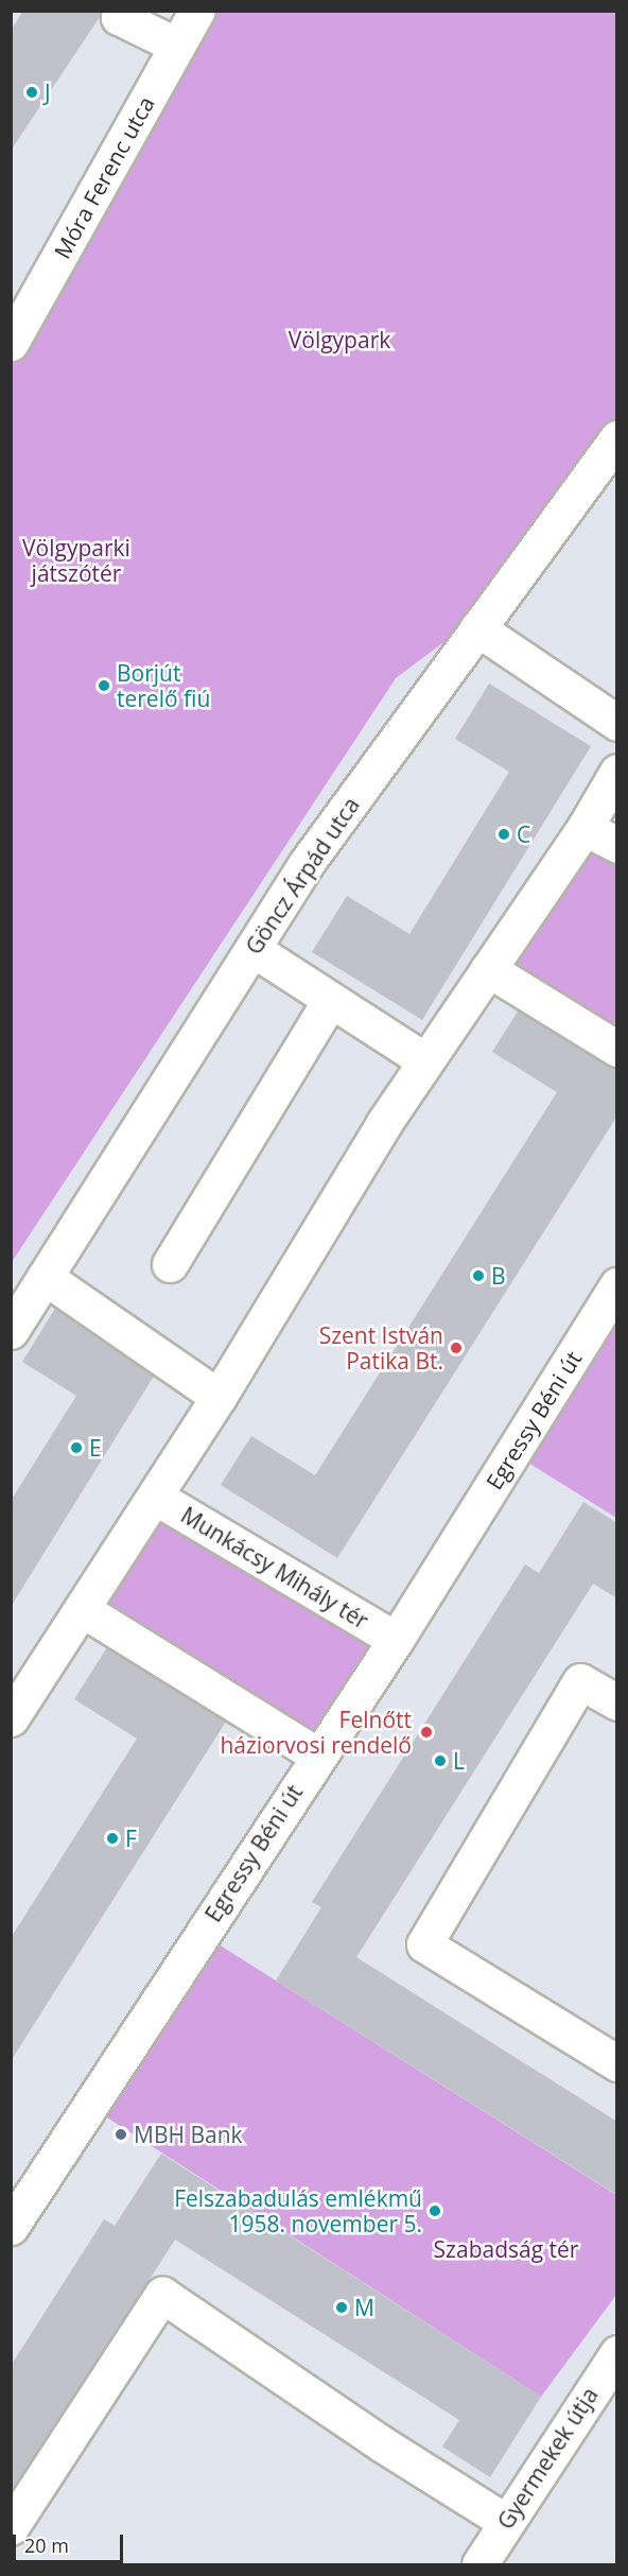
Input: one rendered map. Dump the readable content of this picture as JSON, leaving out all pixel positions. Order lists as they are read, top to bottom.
{
  "streets": {
    "street": [
      "Móra Ferenc utca",
      "Göncz Árpád utca",
      "Egressy Béni út",
      "Munkácsy Mihály tér",
      "Gyermekek útja"
    ]
  },
  "crossings": [
    ["Egressy Béni út", "Munkácsy Mihály tér"]
  ],
  "parks": ["Völgypark", "Völgyparki játszótér", "Szabadság tér"],
  "places": [
    "J",
    "Borjút terelő fiú",
    "C",
    "B",
    "Szent István Patika Bt.",
    "E",
    "Felnőtt háziorvosi rendelő",
    "L",
    "F",
    "MBH Bank",
    "Felszabadulás emlékmű 1958. november 5.",
    "M"
  ],
  "scale_bar": "20 m"
}
